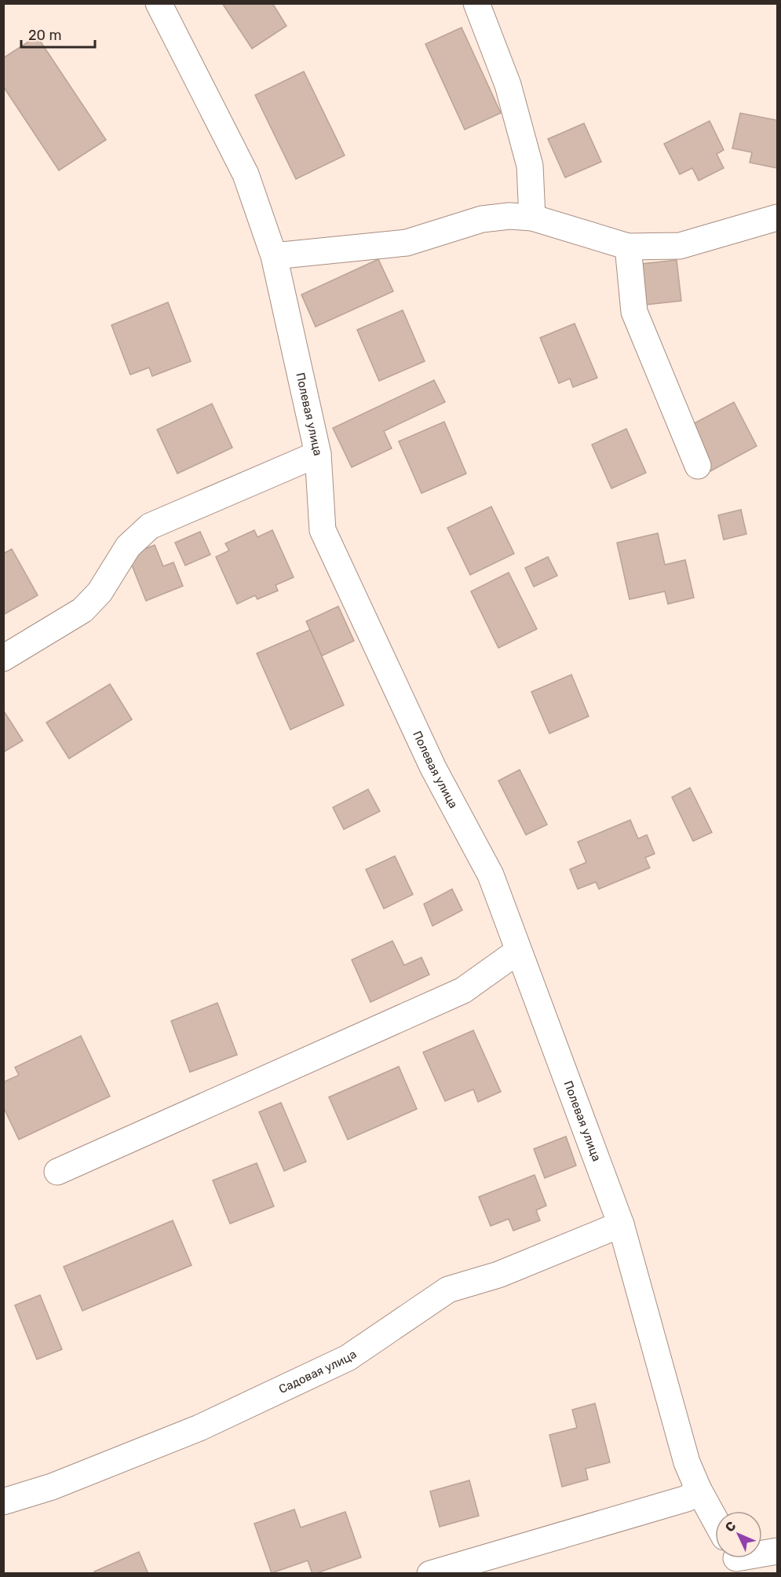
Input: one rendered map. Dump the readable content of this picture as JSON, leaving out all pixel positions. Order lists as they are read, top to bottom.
{
  "streets": {
    "street": ["Полевая улица", "Садовая улица"]
  },
  "crossings": [
    ["Полевая улица", "Садовая улица"]
  ],
  "scale_bar": "20 m",
  "north": "top left"
}
